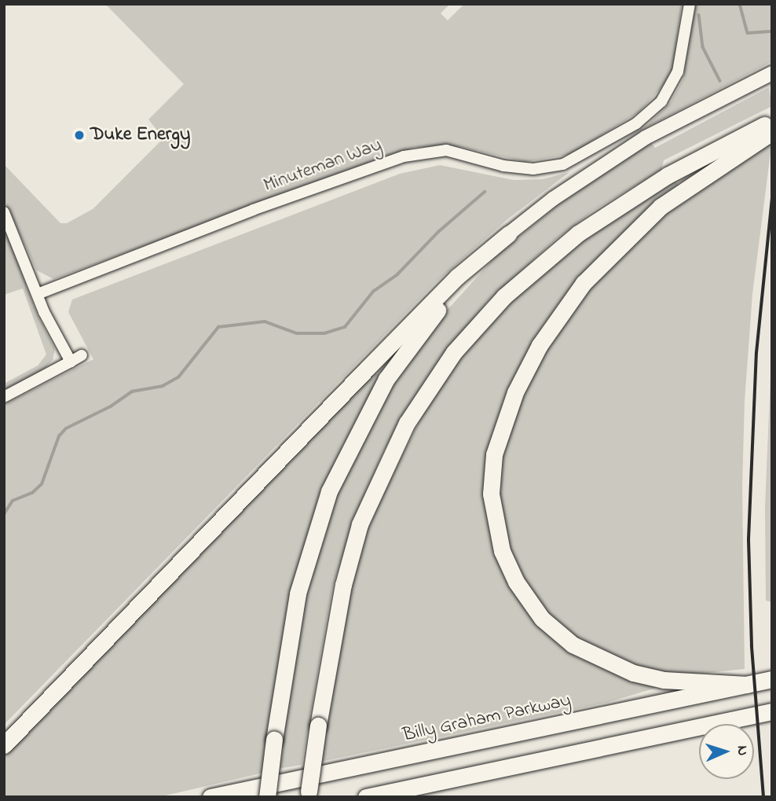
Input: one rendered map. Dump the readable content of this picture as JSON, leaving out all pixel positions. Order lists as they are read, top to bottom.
{
  "streets": {
    "highway": ["Billy Graham Parkway"],
    "street": ["Minuteman Way"]
  },
  "places": ["Duke Energy"],
  "north": "right"
}
